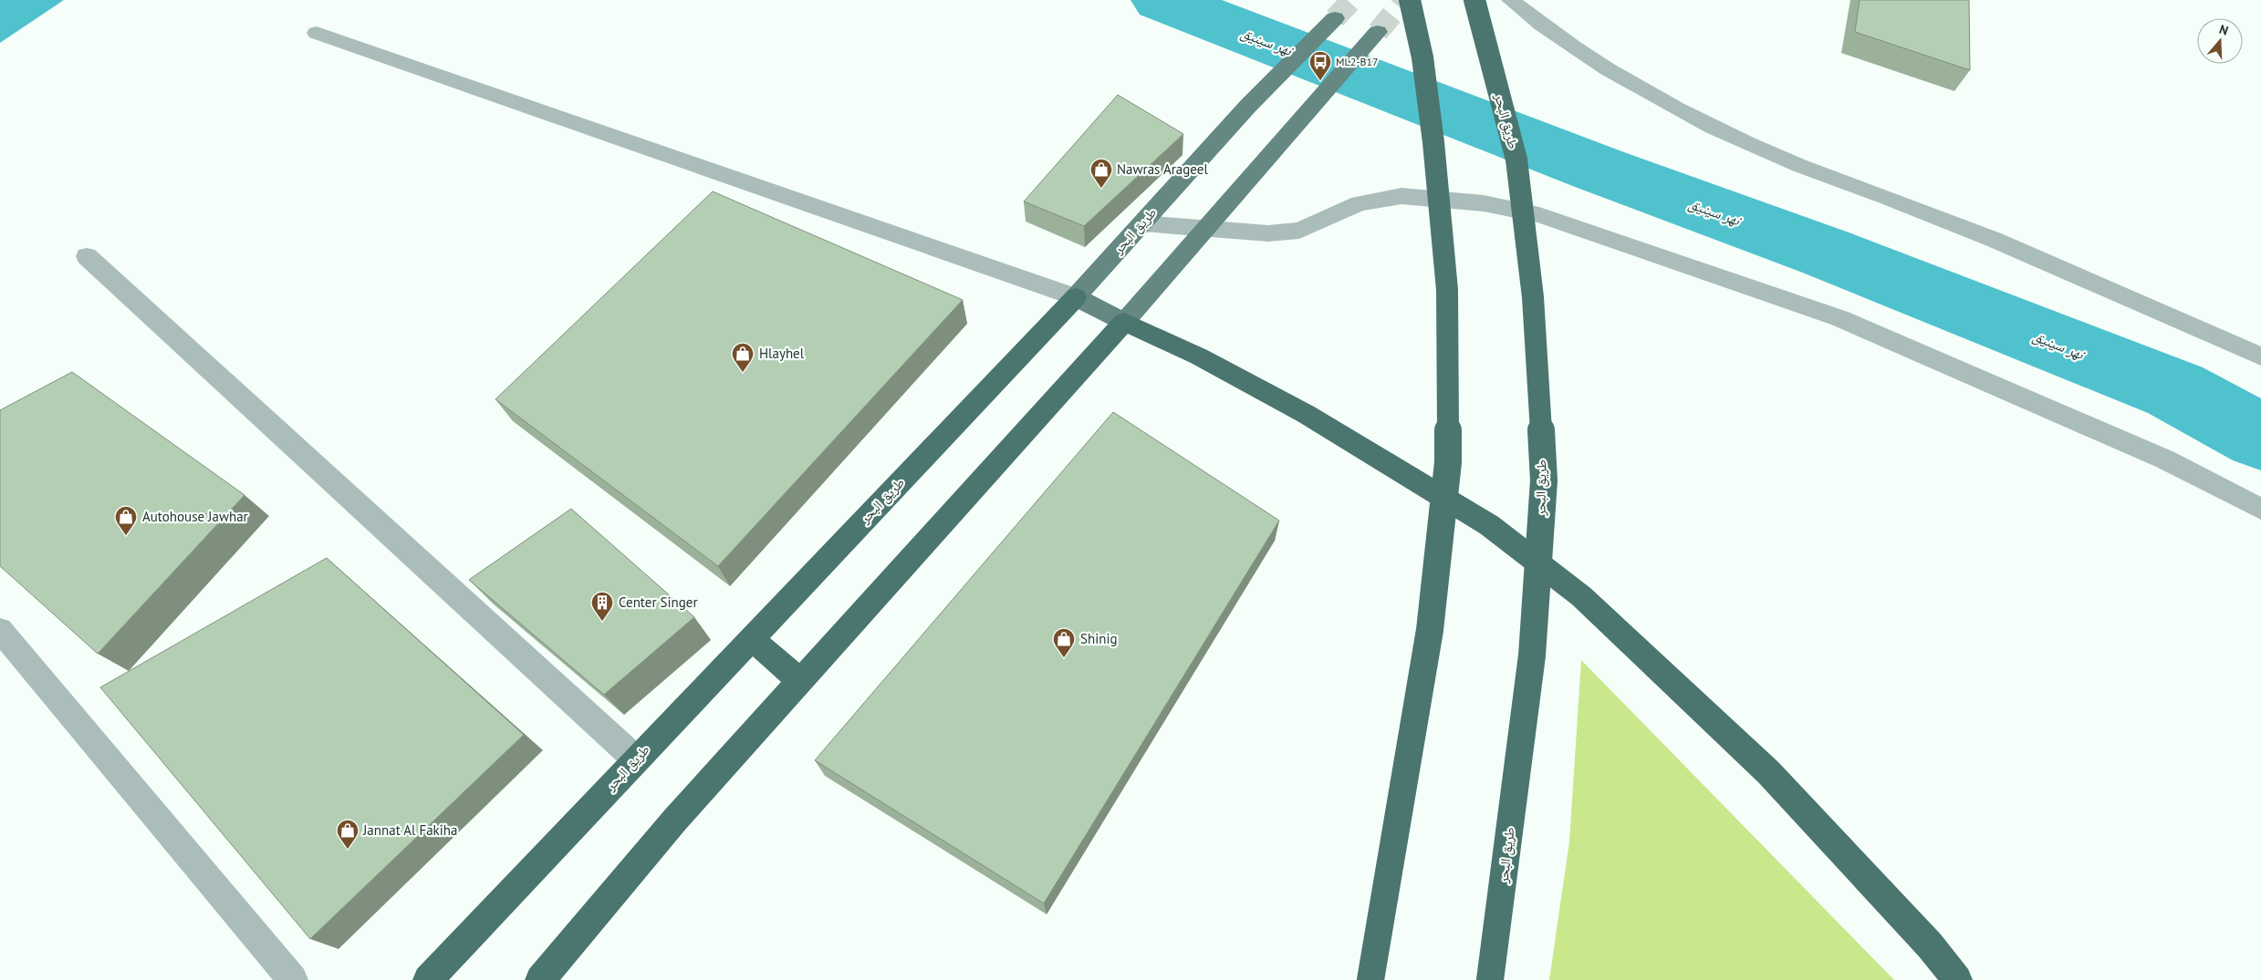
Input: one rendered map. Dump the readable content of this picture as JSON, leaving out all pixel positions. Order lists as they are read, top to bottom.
{
  "streets": {
    "highway": ["طريق البحر"]
  },
  "water": ["نهر سينيق"],
  "places": {
    "bus stop": ["ML2-B17"],
    "shop": [
      "Nawras Arageel",
      "Hlayhel",
      "Autohouse Jawhar",
      "Shinig",
      "Jannat Al Fakiha"
    ],
    "building": ["Center Singer"]
  },
  "north": "top"
}
